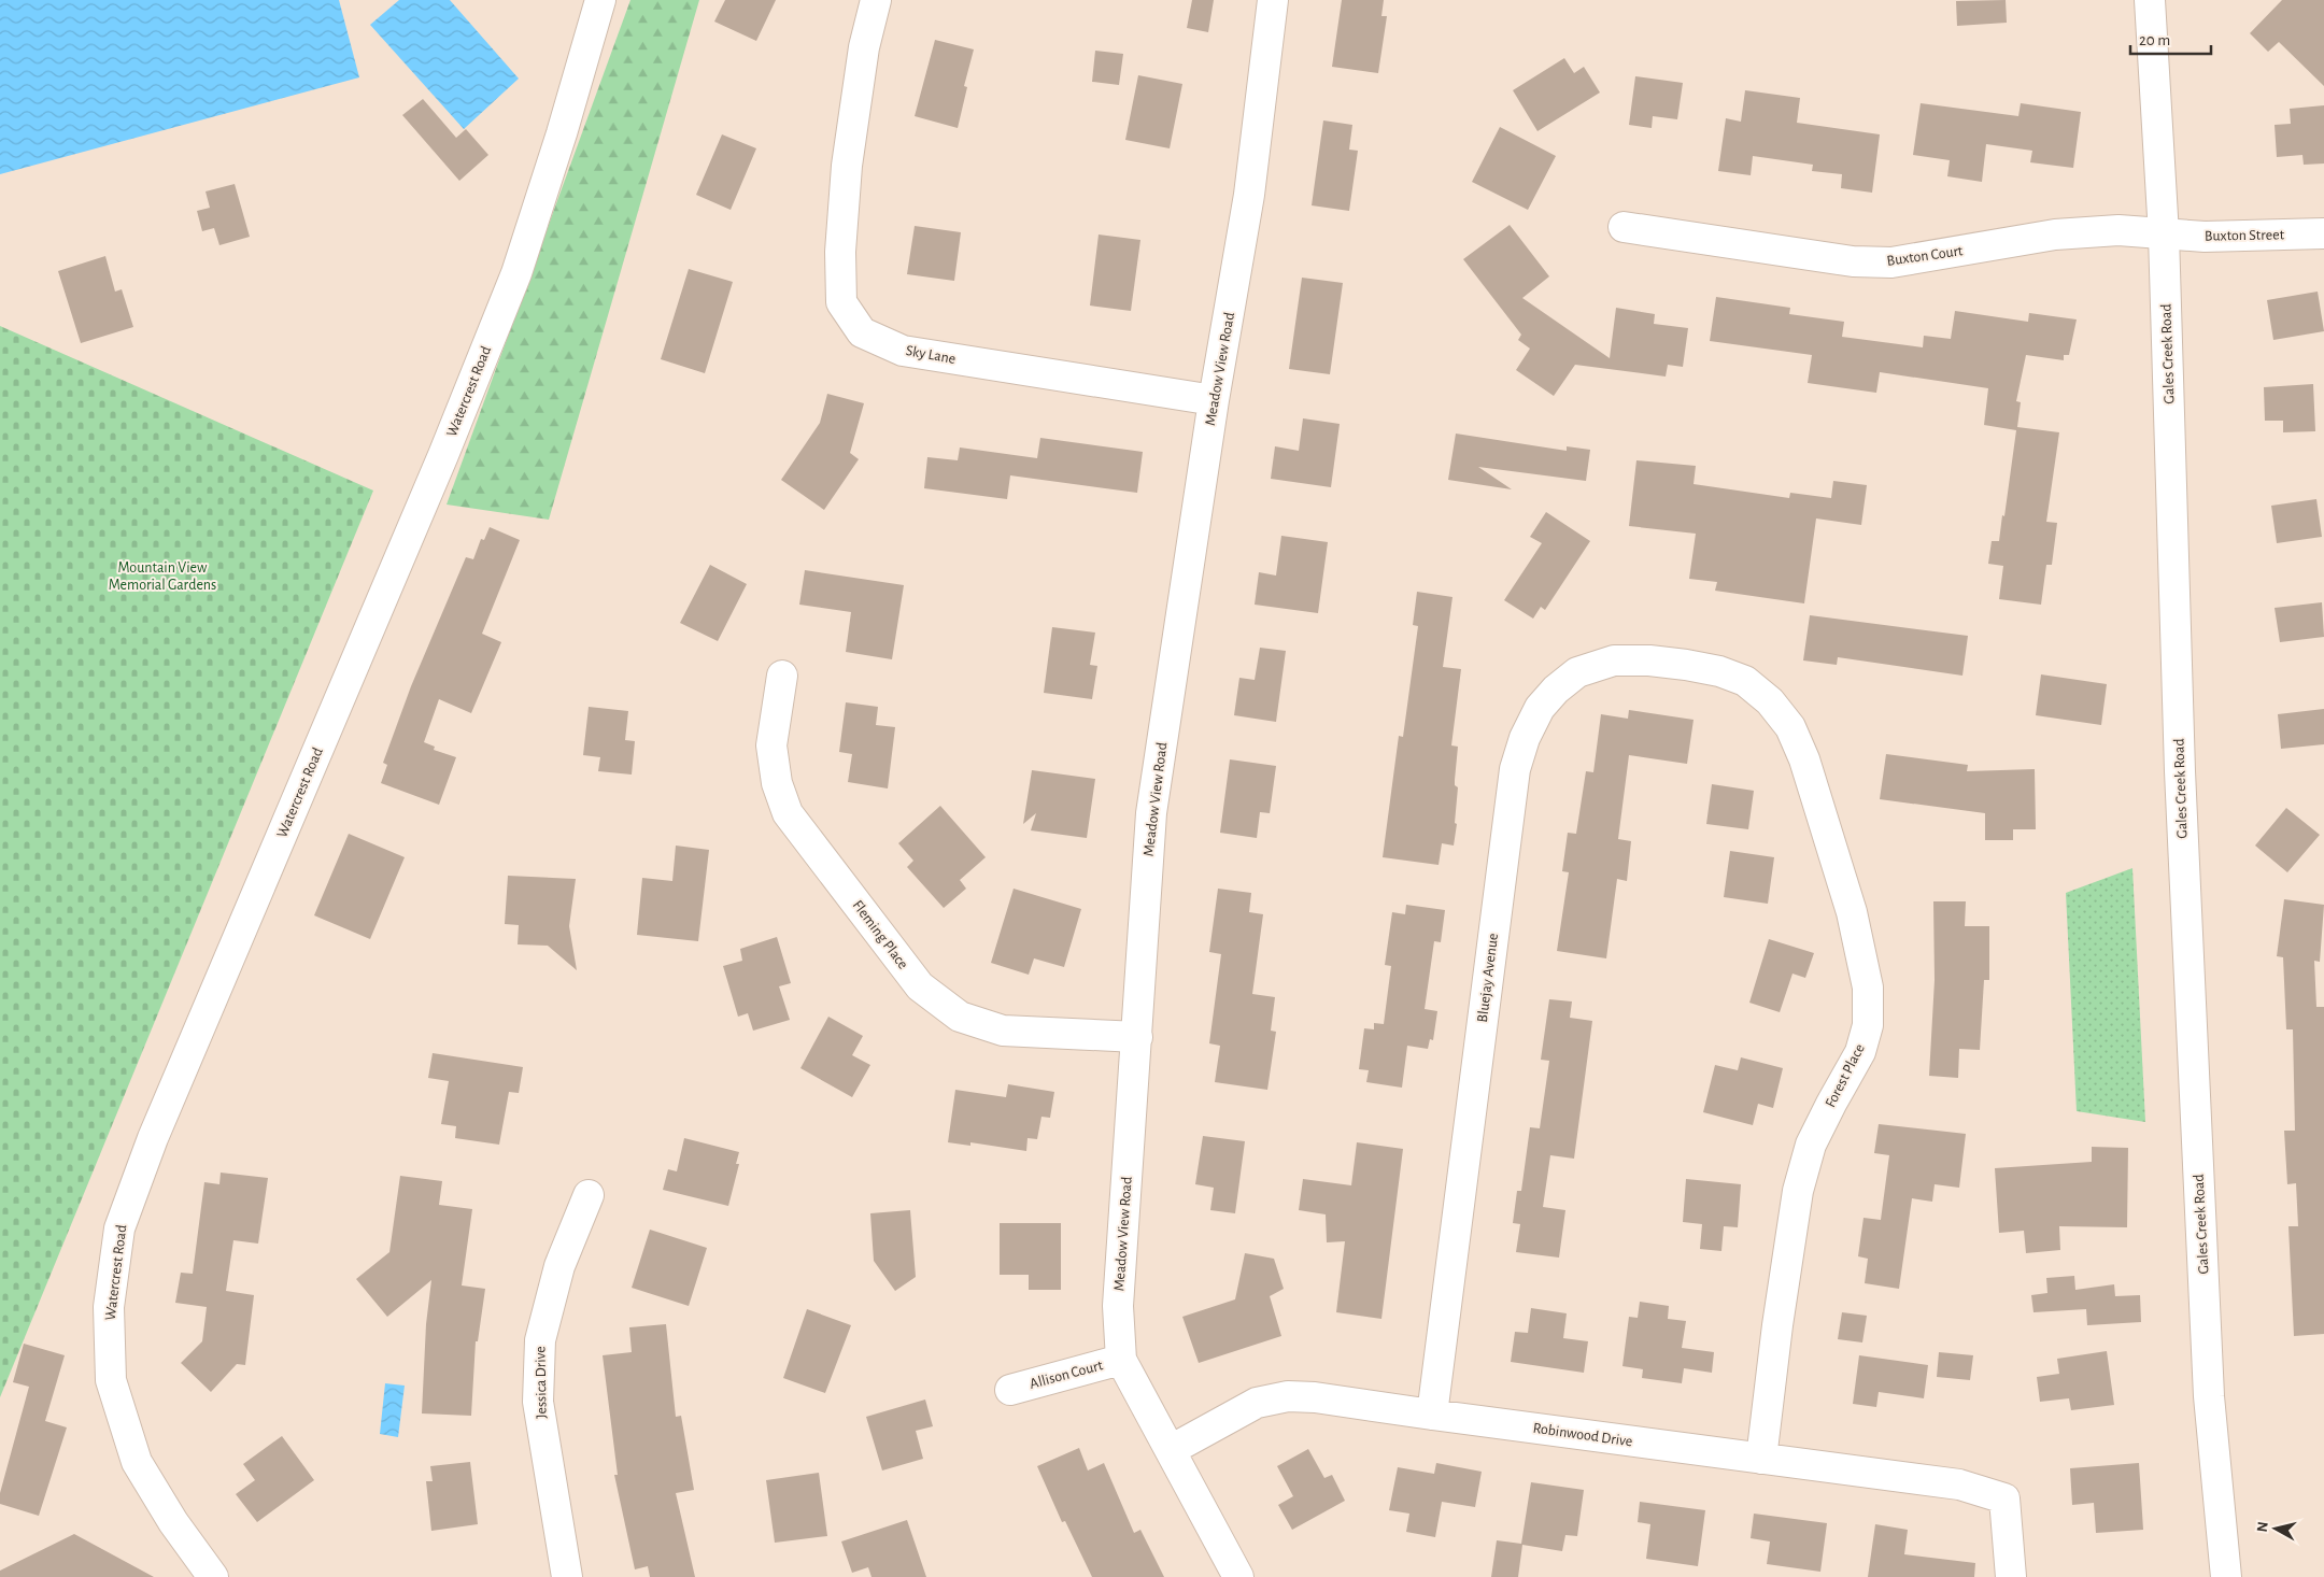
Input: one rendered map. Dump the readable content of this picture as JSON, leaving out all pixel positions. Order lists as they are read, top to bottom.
{
  "streets": {
    "street": [
      "Buxton Street",
      "Buxton Court",
      "Gales Creek Road",
      "Sky Lane",
      "Meadow View Road",
      "Watercrest Road",
      "Fleming Place",
      "Bluejay Avenue",
      "Forest Place",
      "Allison Court",
      "Jessica Drive",
      "Robinwood Drive"
    ]
  },
  "crossings": [
    ["Buxton Street", "Buxton Court"],
    ["Buxton Street", "Gales Creek Road"],
    ["Buxton Court", "Gales Creek Road"],
    ["Sky Lane", "Meadow View Road"],
    ["Meadow View Road", "Fleming Place"],
    ["Meadow View Road", "Allison Court"],
    ["Meadow View Road", "Robinwood Drive"],
    ["Bluejay Avenue", "Forest Place"],
    ["Bluejay Avenue", "Robinwood Drive"],
    ["Forest Place", "Robinwood Drive"]
  ],
  "parks": ["Mountain View Memorial Gardens"],
  "scale_bar": "20 m",
  "north": "left"
}
